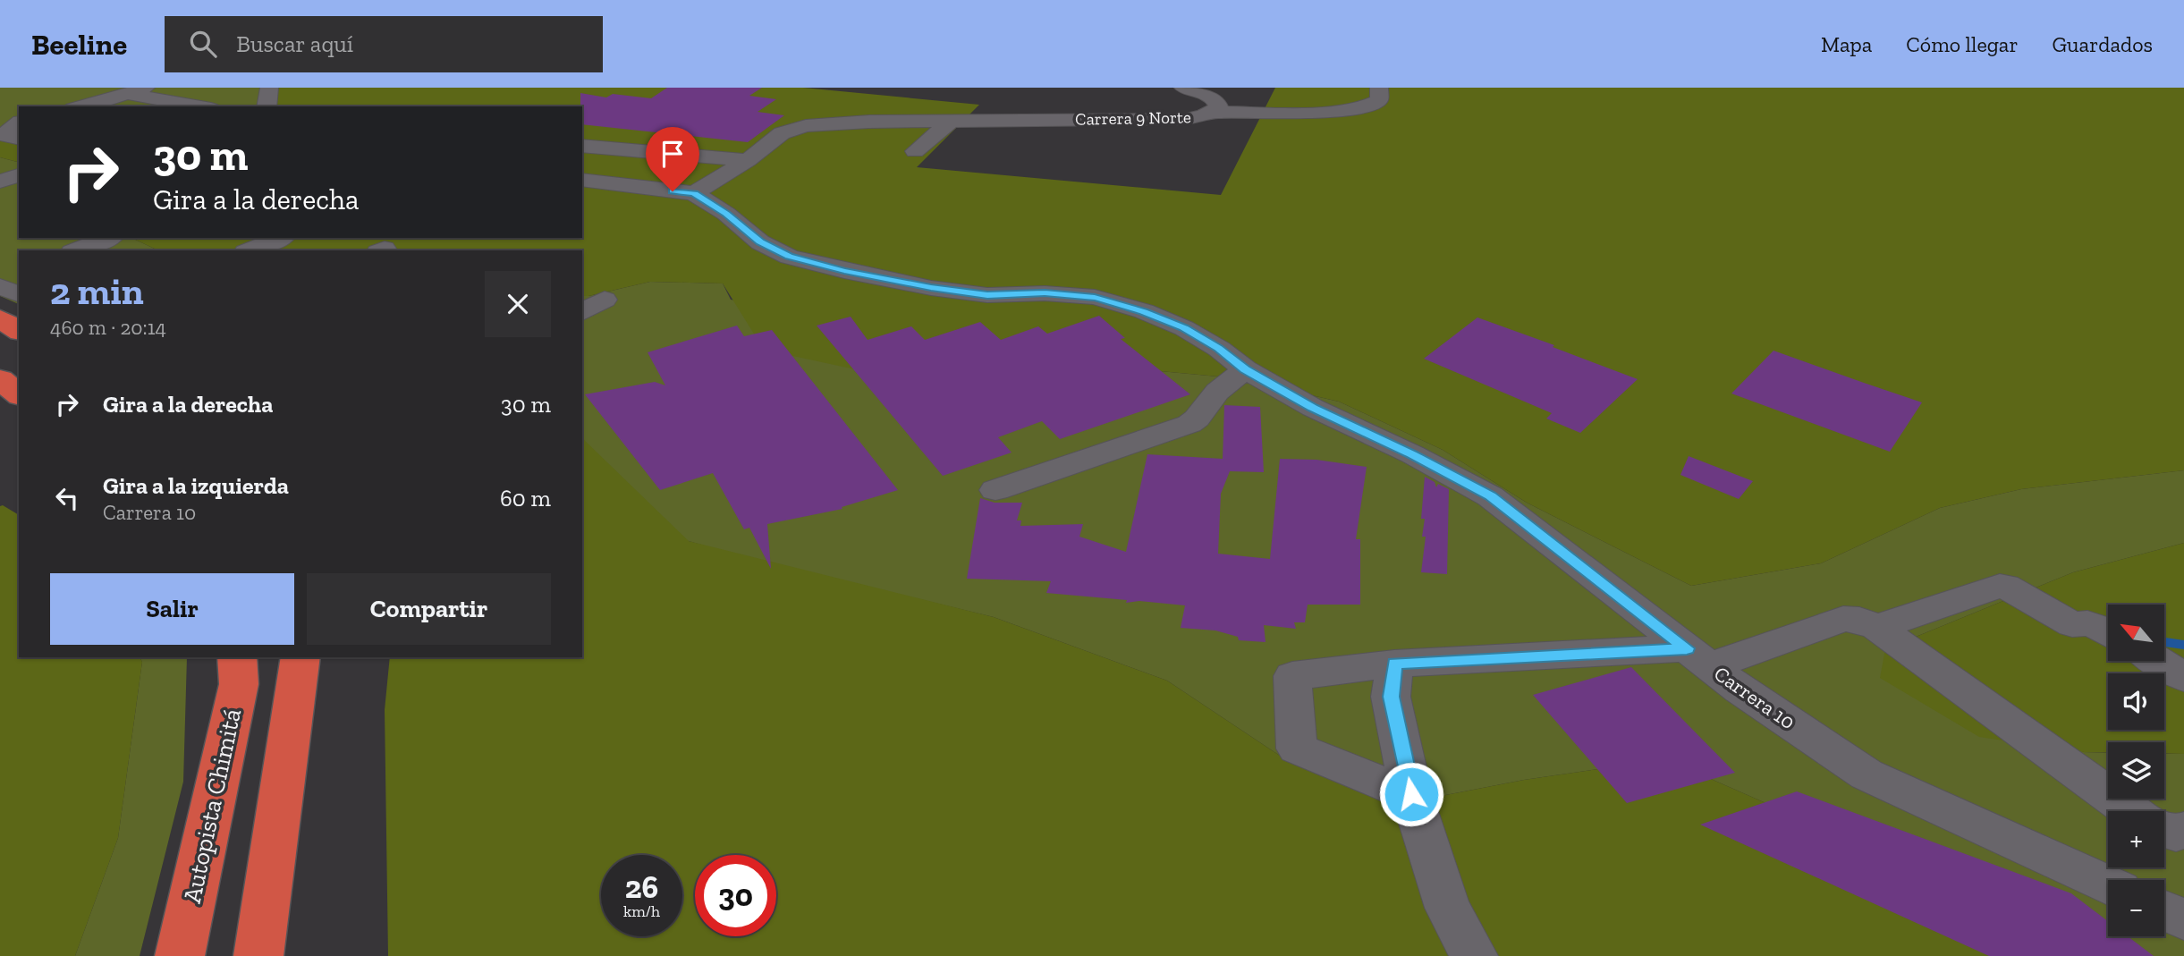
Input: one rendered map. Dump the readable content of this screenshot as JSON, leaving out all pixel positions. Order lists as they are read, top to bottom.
{
  "streets": {
    "highway": ["Autopista Chimitá"],
    "street": ["Carrera 9 Norte", "Carrera 10"]
  },
  "crossings": [
    ["Carrera 9 Norte", "Carrera 10"]
  ],
  "north": "top left",
  "page": {
    "header": "Beeline",
    "search": "Buscar aquí",
    "nav": ["Mapa", "Cómo llegar", "Guardados"],
    "turn": ["30 m", "Gira a la derecha"],
    "heading": ["2 min", "460 m · 20:14"],
    "list": [
      {
        "name": "Gira a la derecha",
        "value": "30 m"
      },
      {
        "name": "Gira a la izquierda",
        "note": "Carrera 10",
        "value": "60 m"
      }
    ],
    "buttons": ["Salir", "Compartir"],
    "map_buttons": ["+", "−"],
    "speed": "26 km/h",
    "limit": "30"
  }
}
